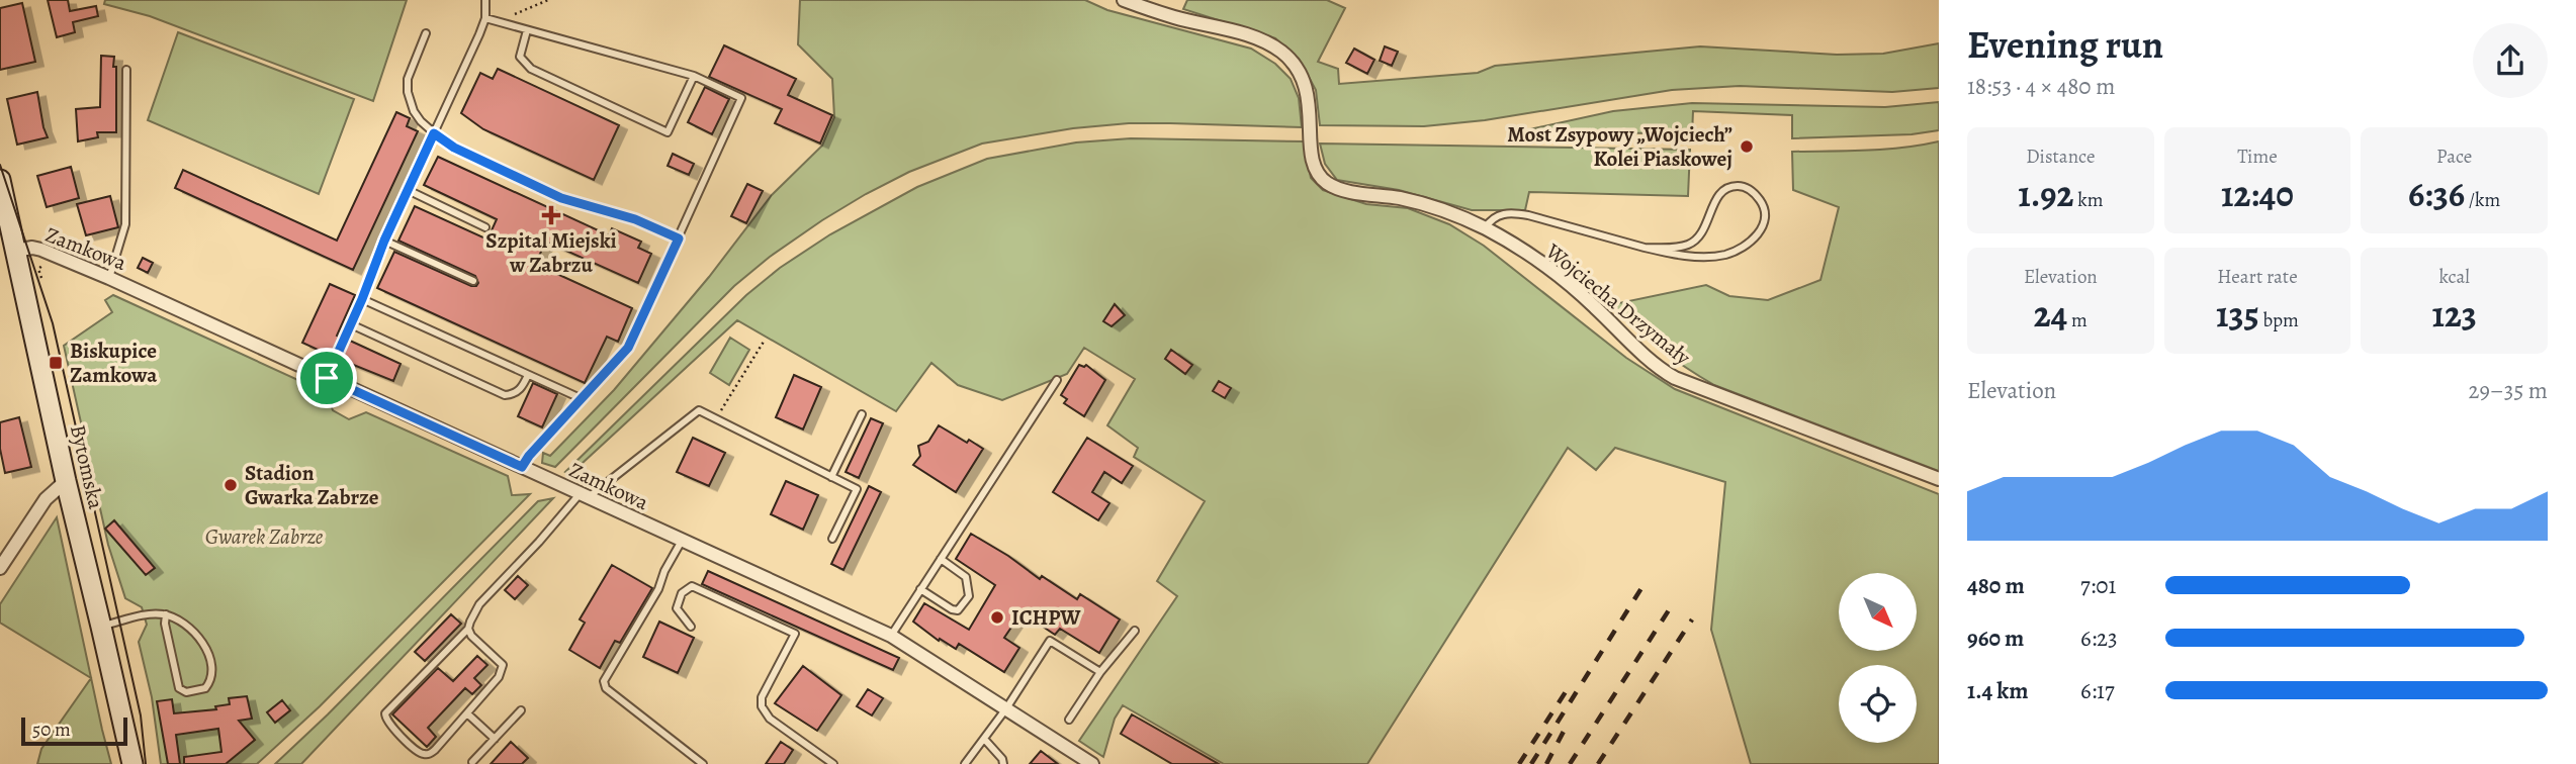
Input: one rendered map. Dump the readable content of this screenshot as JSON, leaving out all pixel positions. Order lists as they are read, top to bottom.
{
  "streets": {
    "street": ["Zamkowa", "Wojciecha Drzymały", "Bytomska"]
  },
  "crossings": [
    ["Zamkowa", "Bytomska"]
  ],
  "parks": ["Gwarek Zabrze"],
  "places": {
    "other": ["Most Zsypowy „Wojciech” Kolei Piaskowej", "Stadion Gwarka Zabrze", "ICHPW"],
    "health": ["Szpital Miejski w Zabrzu"],
    "transit": ["Biskupice Zamkowa"]
  },
  "scale_bar": "50 m",
  "north": "bottom right",
  "page": {
    "heading": ["Evening run", "18:53 · 4 × 480 m"],
    "stats": [
      ["Distance", "1.92 km"],
      ["Time", "12:40"],
      ["Pace", "6:36 /km"],
      ["Elevation", "24 m"],
      ["Heart rate", "135 bpm"],
      ["kcal", "123"]
    ],
    "chart": ["Elevation", "29–35 m"],
    "list": [
      {
        "name": "480 m",
        "note": "7:01"
      },
      {
        "name": "960 m",
        "note": "6:23"
      },
      {
        "name": "1.4 km",
        "note": "6:17"
      }
    ],
    "scale": "50 m"
  }
}
